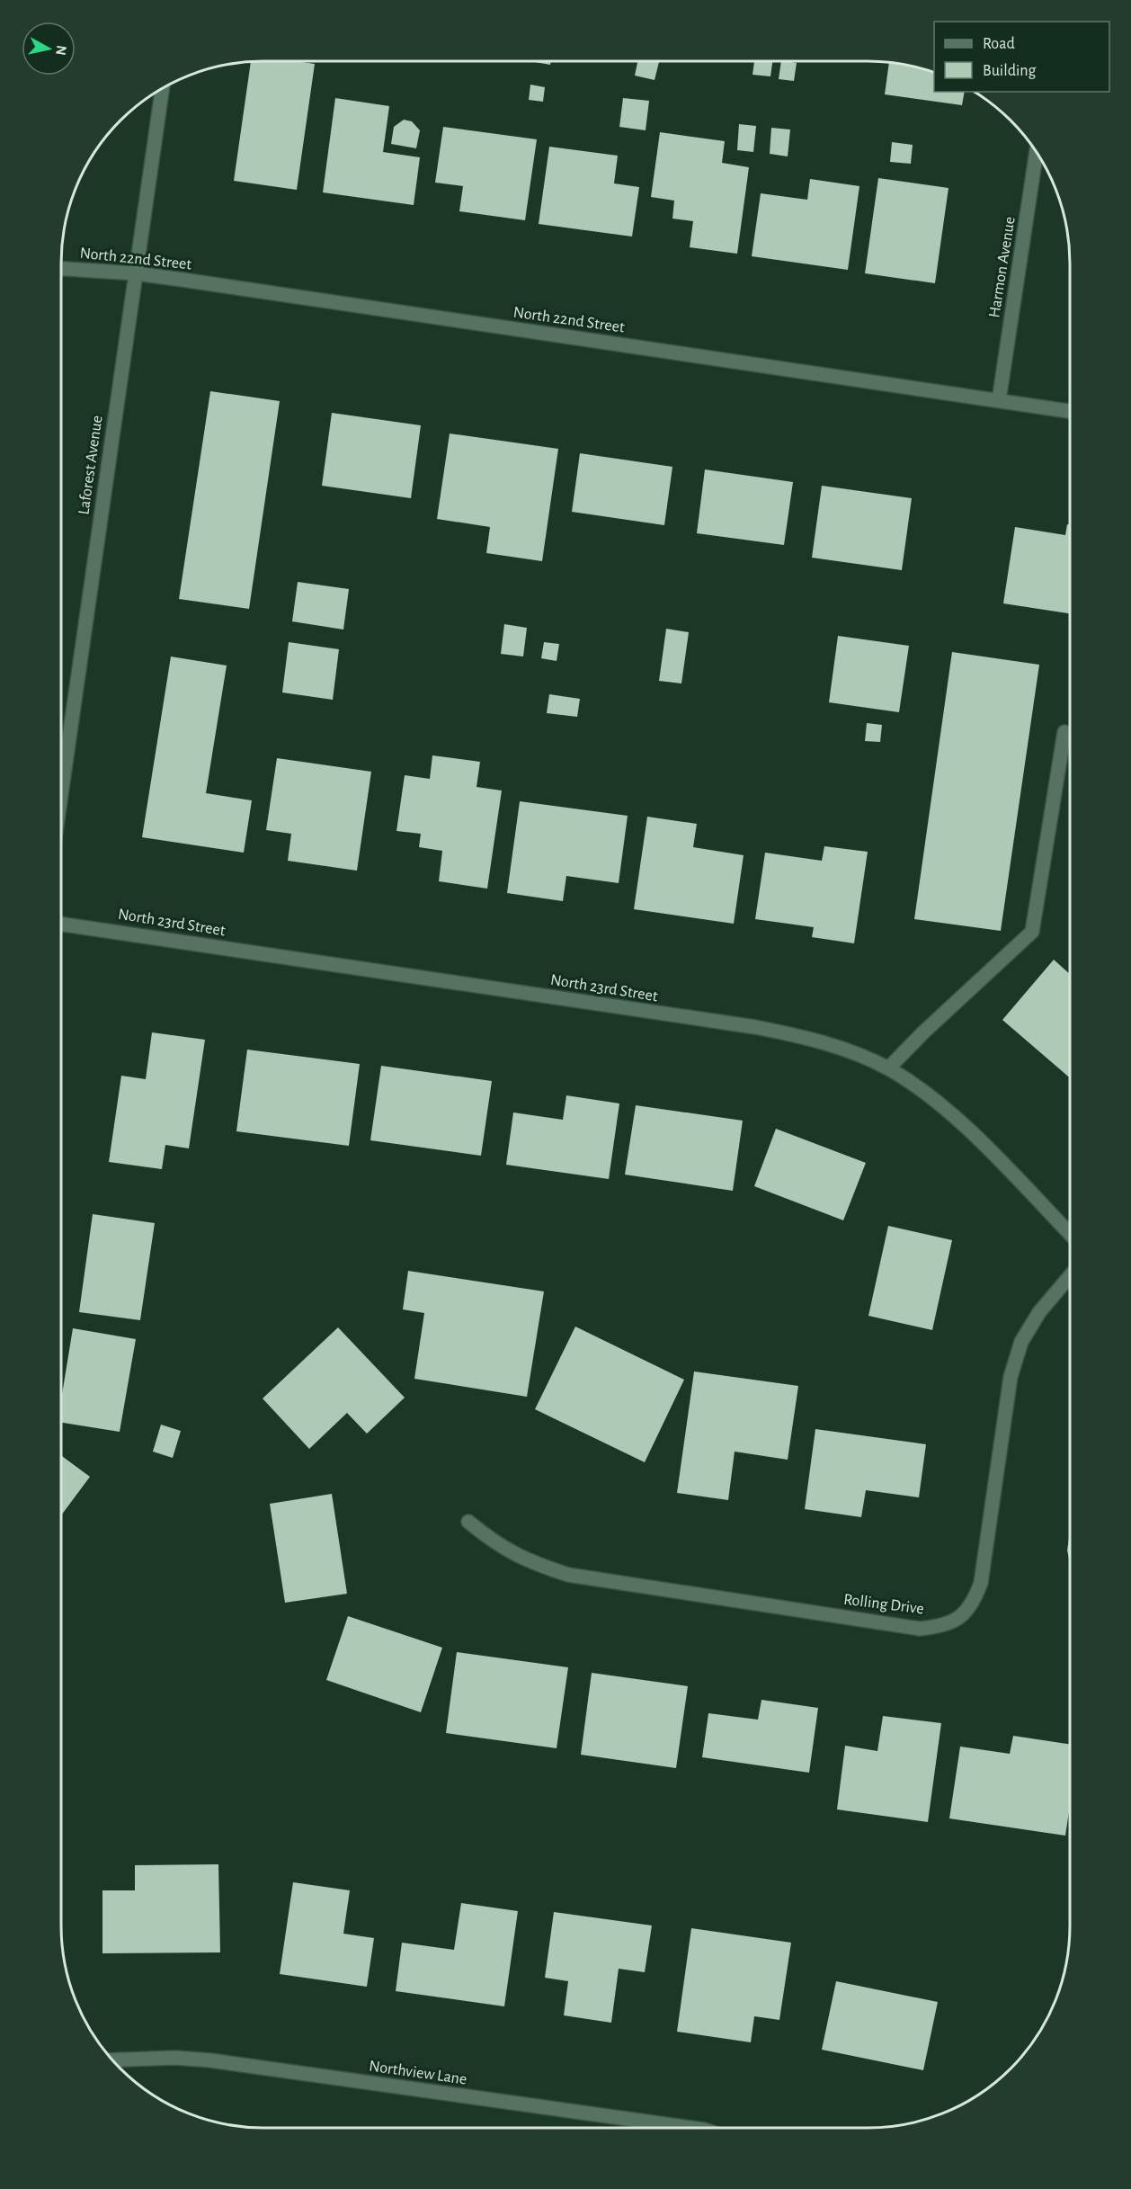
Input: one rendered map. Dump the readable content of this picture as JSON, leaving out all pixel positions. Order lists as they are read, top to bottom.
{
  "streets": {
    "street": [
      "North 22nd Street",
      "Harmon Avenue",
      "Laforest Avenue",
      "North 23rd Street",
      "Rolling Drive",
      "Northview Lane"
    ]
  },
  "crossings": [
    ["North 22nd Street", "Harmon Avenue"],
    ["North 22nd Street", "Laforest Avenue"]
  ],
  "legend": ["Road", "Building"],
  "north": "right"
}
